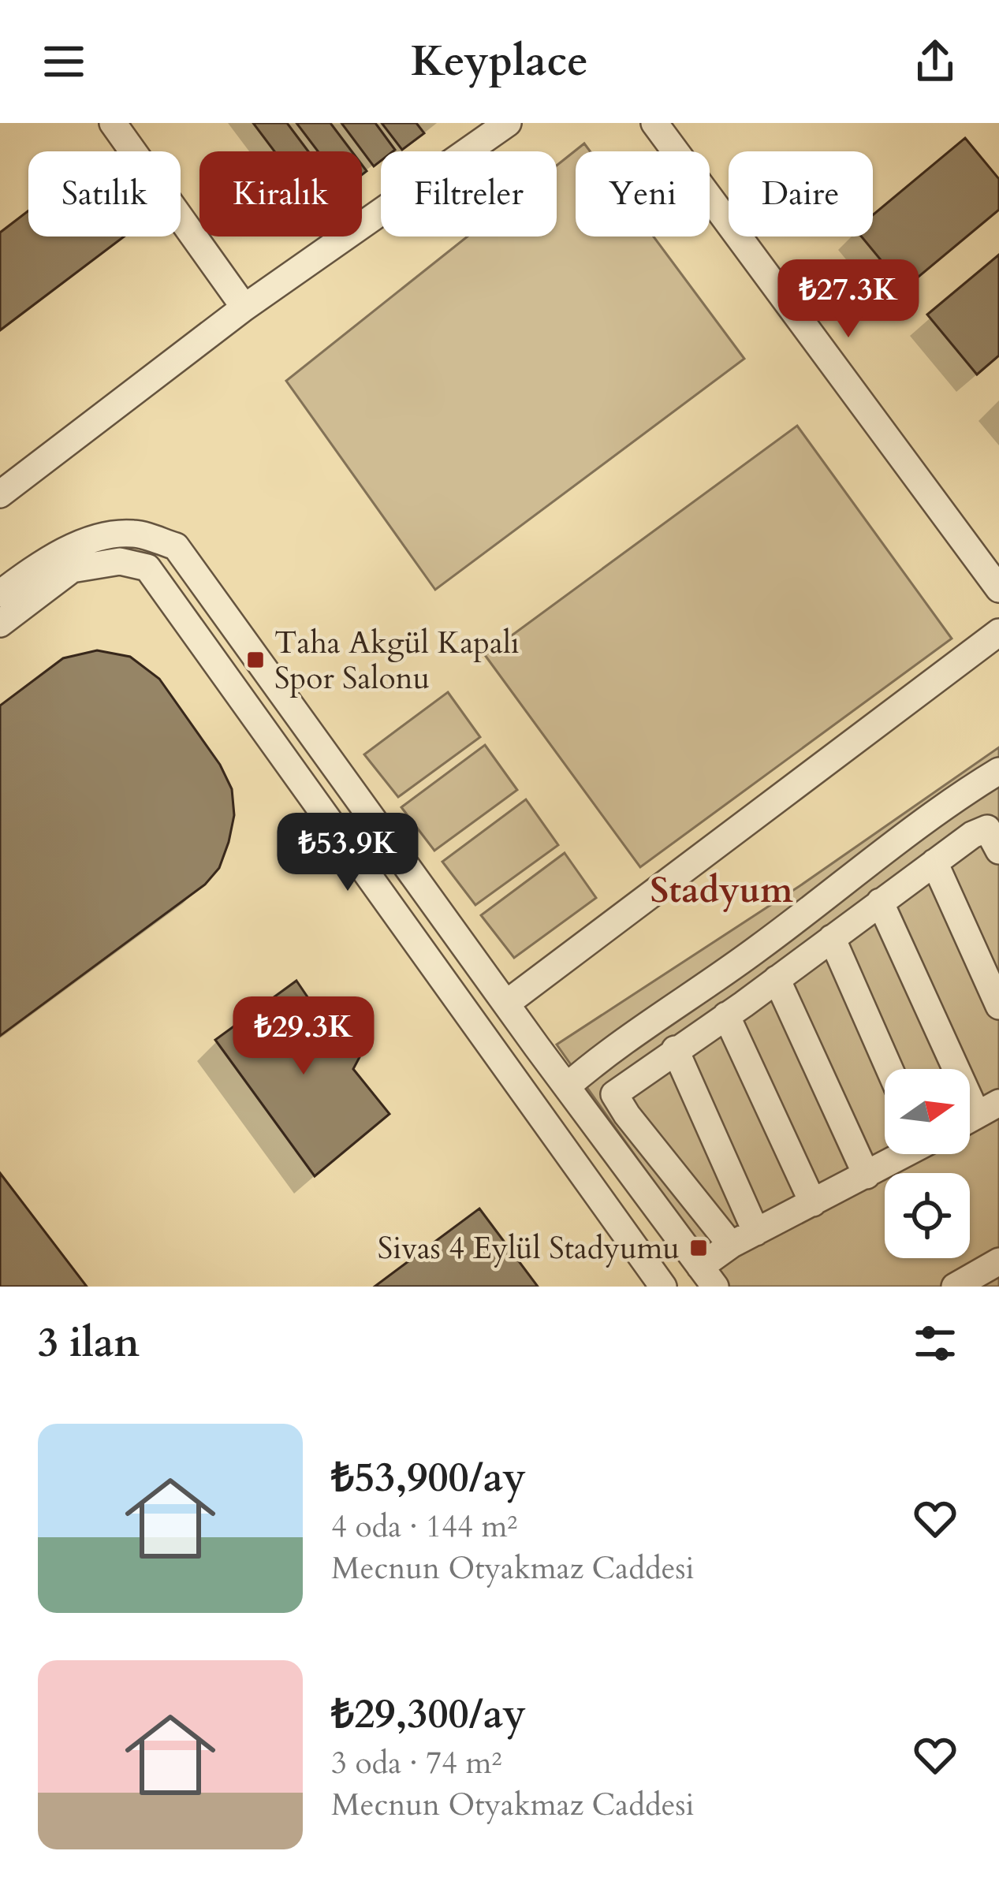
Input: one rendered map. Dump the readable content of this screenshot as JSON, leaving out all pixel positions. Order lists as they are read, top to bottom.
{
  "districts": ["Stadyum"],
  "places": {
    "transit": ["Taha Akgül Kapalı Spor Salonu", "Sivas 4 Eylül Stadyumu"]
  },
  "north": "right",
  "page": {
    "header": "Keyplace",
    "chip": [
      "Satılık",
      "Kiralık",
      "Filtreler",
      "Yeni",
      "Daire"
    ],
    "price": ["₺27.3K", "₺53.9K", "₺29.3K"],
    "heading": "3 ilan",
    "list": [
      {
        "name": "₺53,900/ay",
        "note": "4 oda · 144 m² · Mecnun Otyakmaz Caddesi"
      },
      {
        "name": "₺29,300/ay",
        "note": "3 oda · 74 m² · Mecnun Otyakmaz Caddesi"
      }
    ]
  }
}
